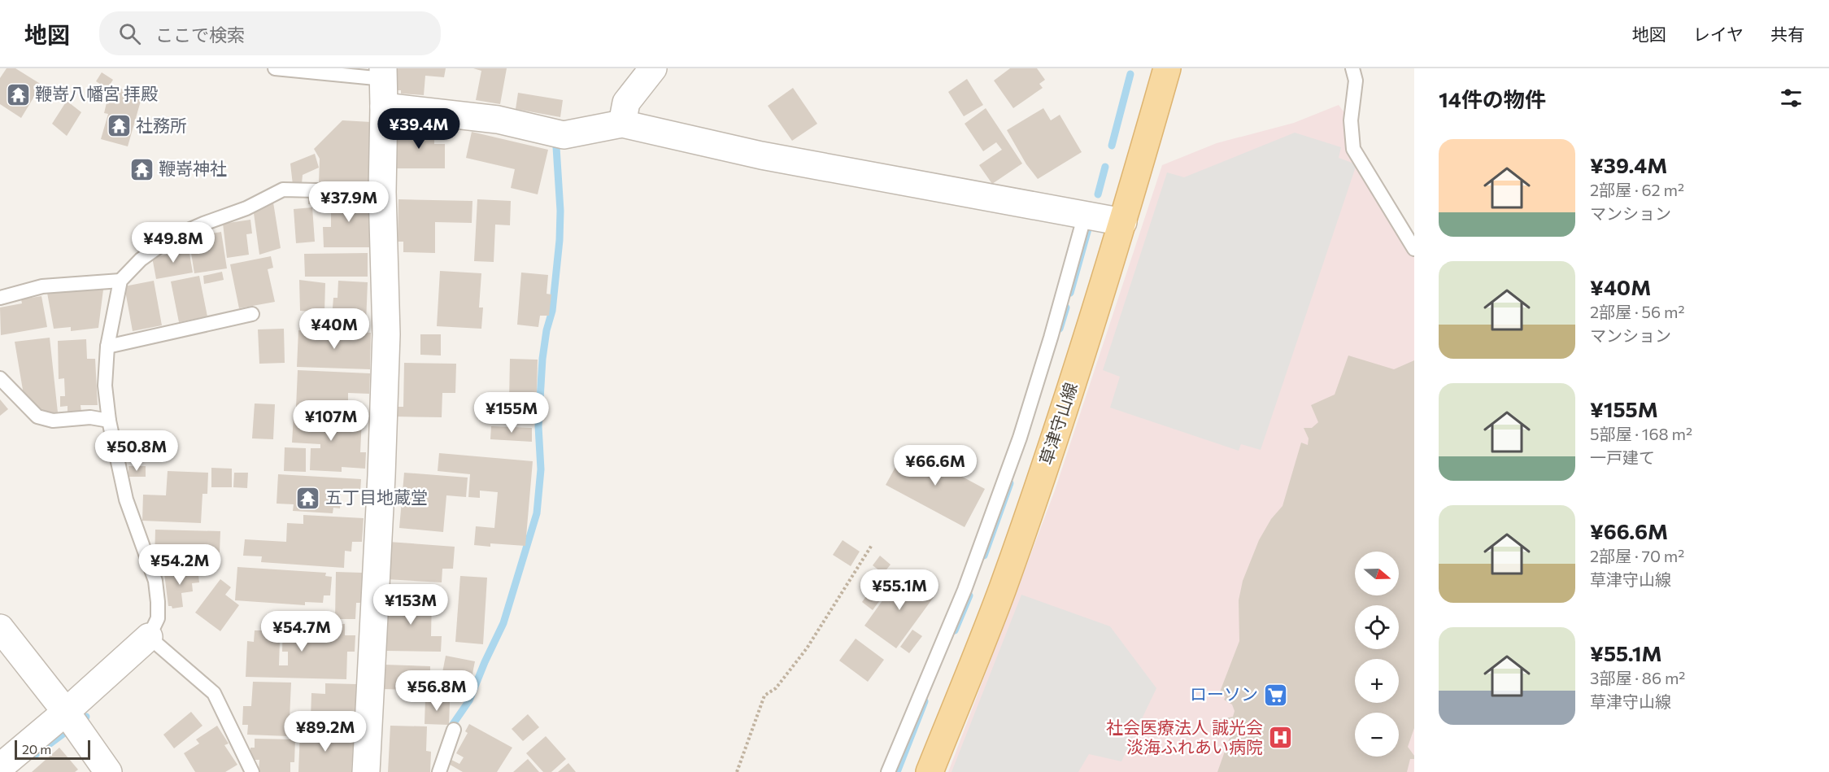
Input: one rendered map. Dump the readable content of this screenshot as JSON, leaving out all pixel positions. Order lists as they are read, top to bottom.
{
  "streets": {
    "main road": ["草津守山線"]
  },
  "places": {
    "temple": [
      "鞭嵜八幡宮 拝殿",
      "社務所",
      "鞭嵜神社",
      "五丁目地蔵堂"
    ],
    "supermarket": ["ローソン"],
    "hospital": ["社会医療法人 誠光会 淡海ふれあい病院"]
  },
  "scale_bar": "20 m",
  "north": "right",
  "page": {
    "header": "地図",
    "search": "ここで検索",
    "nav": ["地図", "レイヤ", "共有"],
    "heading": "14件の物件",
    "price": [
      "¥39.4M",
      "¥37.9M",
      "¥49.8M",
      "¥40M",
      "¥155M",
      "¥107M",
      "¥50.8M",
      "¥66.6M",
      "¥54.2M",
      "¥55.1M",
      "¥153M",
      "¥54.7M",
      "¥56.8M",
      "¥89.2M"
    ],
    "list": [
      {
        "name": "¥39.4M",
        "note": "2部屋 · 62 m² · マンション"
      },
      {
        "name": "¥40M",
        "note": "2部屋 · 56 m² · マンション"
      },
      {
        "name": "¥155M",
        "note": "5部屋 · 168 m² · 一戸建て"
      },
      {
        "name": "¥66.6M",
        "note": "2部屋 · 70 m² · 草津守山線"
      },
      {
        "name": "¥55.1M",
        "note": "3部屋 · 86 m² · 草津守山線"
      }
    ],
    "map_buttons": ["+", "−"],
    "scale": "20 m"
  }
}
